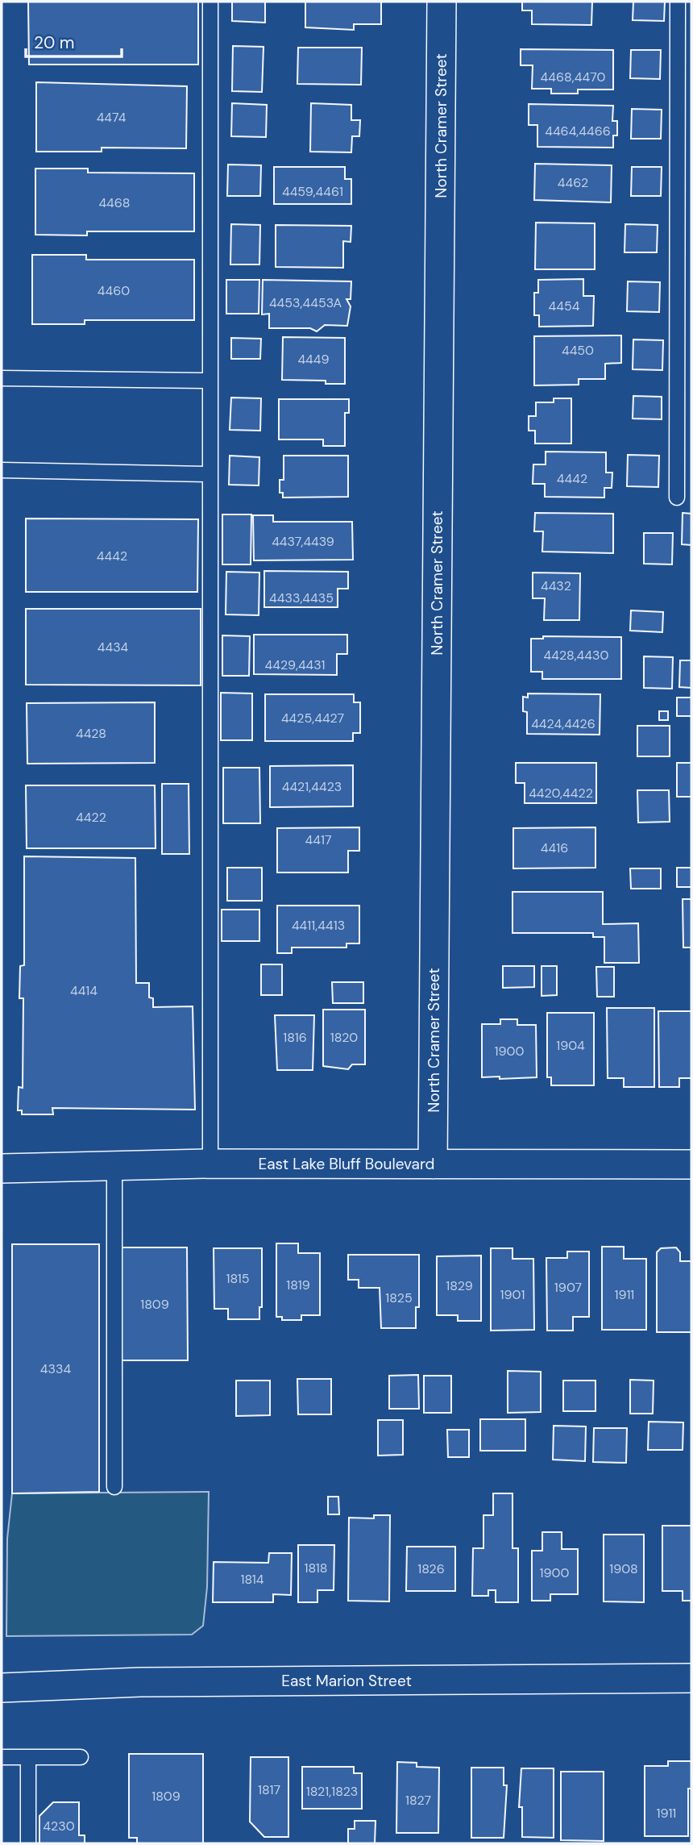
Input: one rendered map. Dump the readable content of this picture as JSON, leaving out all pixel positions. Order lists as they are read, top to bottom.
{
  "streets": {
    "street": ["North Cramer Street", "East Lake Bluff Boulevard", "East Marion Street"]
  },
  "crossings": [
    ["North Cramer Street", "East Lake Bluff Boulevard"]
  ],
  "house_numbers": [
    "4468,4470",
    "4474",
    "4464,4466",
    "4462",
    "4459,4461",
    "4468",
    "4460",
    "4453,4453A",
    "4454",
    "4450",
    "4449",
    "4442",
    "4437,4439",
    "4442",
    "4432",
    "4433,4435",
    "4434",
    "4428,4430",
    "4429,4431",
    "4425,4427",
    "4424,4426",
    "4428",
    "4421,4423",
    "4420,4422",
    "4422",
    "4417",
    "4416",
    "4411,4413",
    "4414",
    "1816",
    "1820",
    "1904",
    "1900",
    "1815",
    "1819",
    "1829",
    "1907",
    "1901",
    "1911",
    "1825",
    "1809",
    "4334",
    "1818",
    "1826",
    "1908",
    "1900",
    "1814",
    "1817",
    "1821,1823",
    "1809",
    "1827",
    "1911",
    "4230"
  ],
  "scale_bar": "20 m"
}
